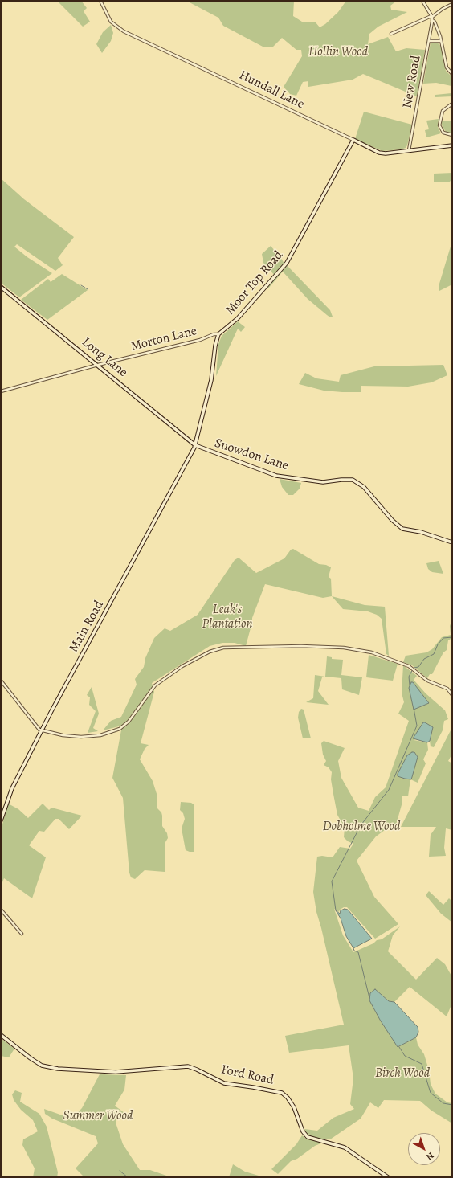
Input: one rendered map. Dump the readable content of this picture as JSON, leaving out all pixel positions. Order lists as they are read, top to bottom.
{
  "streets": {
    "street": [
      "New Road",
      "Hundall Lane",
      "Moor Top Road",
      "Morton Lane",
      "Long Lane",
      "Snowdon Lane",
      "Main Road",
      "Ford Road"
    ]
  },
  "crossings": [
    ["New Road", "Hundall Lane"],
    ["Hundall Lane", "Moor Top Road"],
    ["Moor Top Road", "Morton Lane"],
    ["Morton Lane", "Long Lane"],
    ["Long Lane", "Snowdon Lane"],
    ["Long Lane", "Main Road"],
    ["Snowdon Lane", "Main Road"]
  ],
  "parks": [
    "Hollin Wood",
    "Leak's Plantation",
    "Dobholme Wood",
    "Birch Wood",
    "Summer Wood"
  ],
  "north": "bottom right"
}
